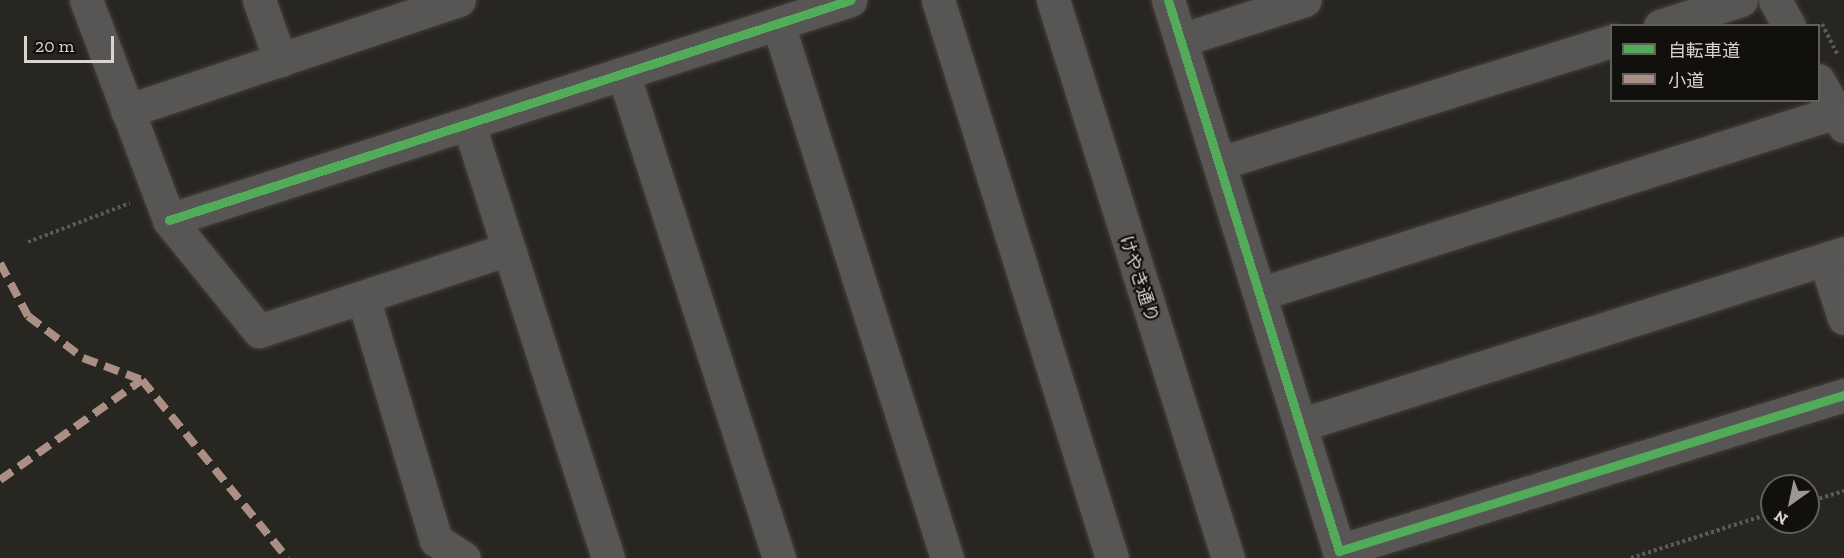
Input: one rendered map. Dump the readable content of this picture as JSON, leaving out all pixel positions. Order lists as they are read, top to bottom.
{
  "streets": {
    "street": ["けやき通り"]
  },
  "legend": ["自転車道", "小道"],
  "scale_bar": "20 m",
  "north": "bottom left"
}
